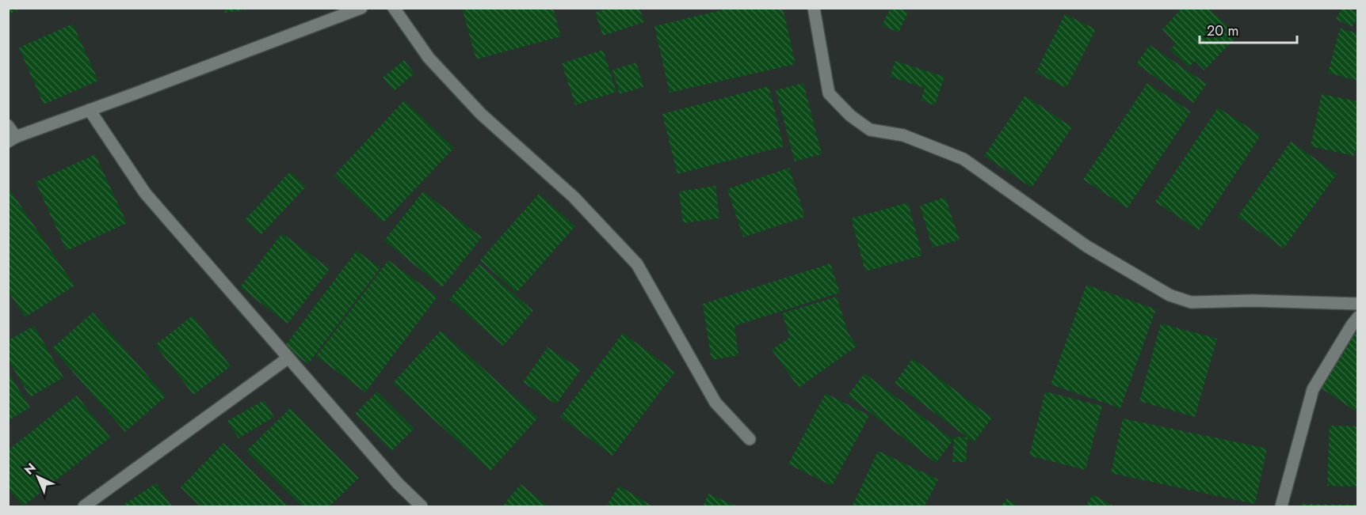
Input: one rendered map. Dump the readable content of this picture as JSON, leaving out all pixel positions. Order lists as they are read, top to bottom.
{
  "scale_bar": "20 m",
  "north": "top left"
}
